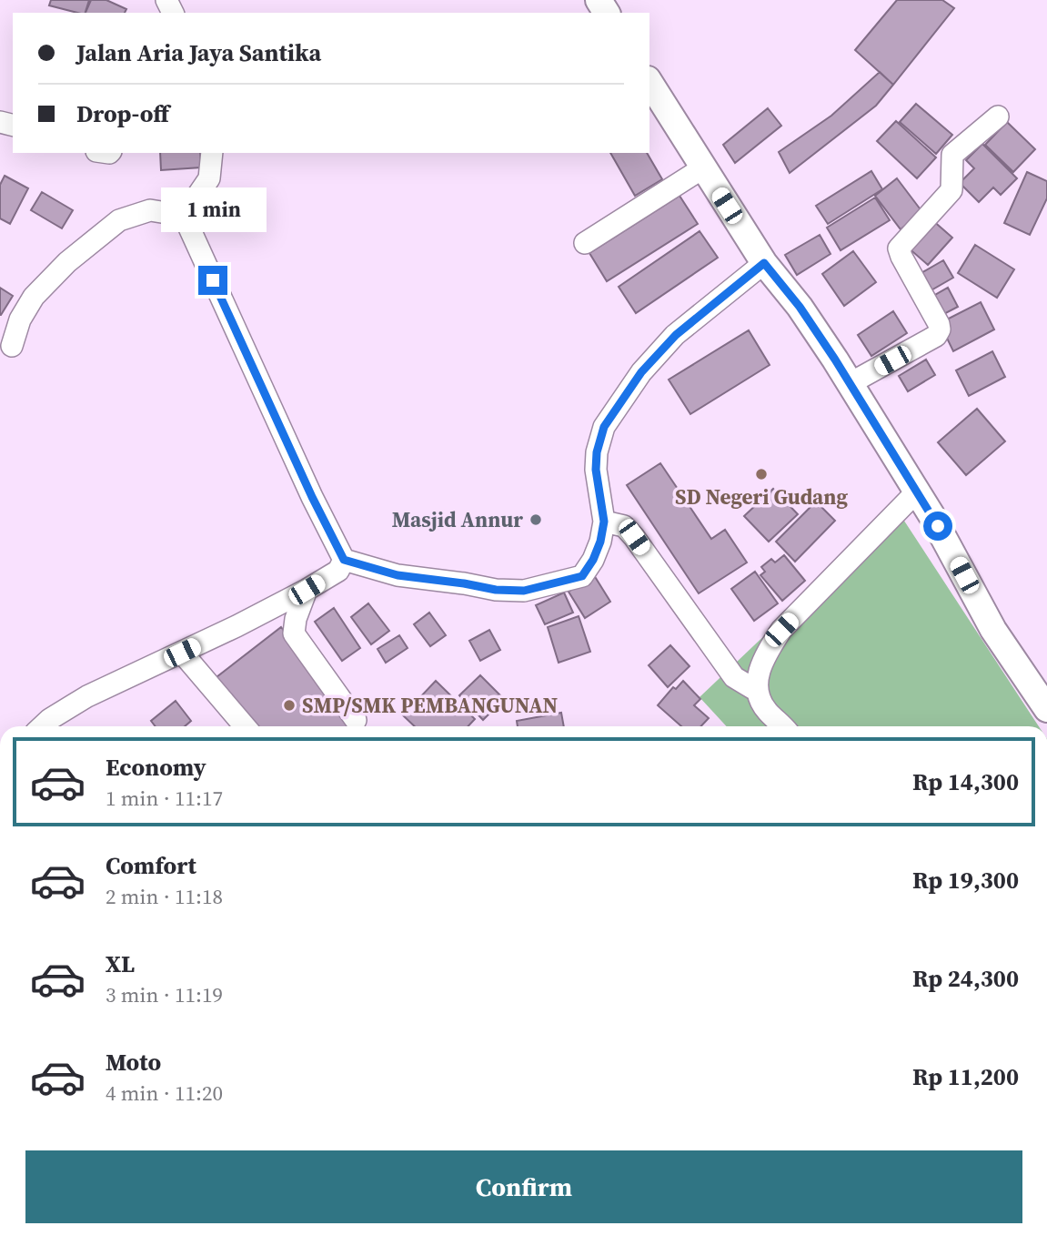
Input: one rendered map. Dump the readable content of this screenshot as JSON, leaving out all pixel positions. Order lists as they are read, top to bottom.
{
  "places": ["SD Negeri Gudang", "Masjid Annur", "SMP/SMK PEMBANGUNAN"],
  "page": {
    "banner": ["Jalan Aria Jaya Santika", "Drop-off"],
    "bubble": "1 min",
    "list": [
      {
        "name": "Economy",
        "note": "1 min · 11:17",
        "value": "Rp 14,300"
      },
      {
        "name": "Comfort",
        "note": "2 min · 11:18",
        "value": "Rp 19,300"
      },
      {
        "name": "XL",
        "note": "3 min · 11:19",
        "value": "Rp 24,300"
      },
      {
        "name": "Moto",
        "note": "4 min · 11:20",
        "value": "Rp 11,200"
      }
    ],
    "buttons": "Confirm"
  }
}
